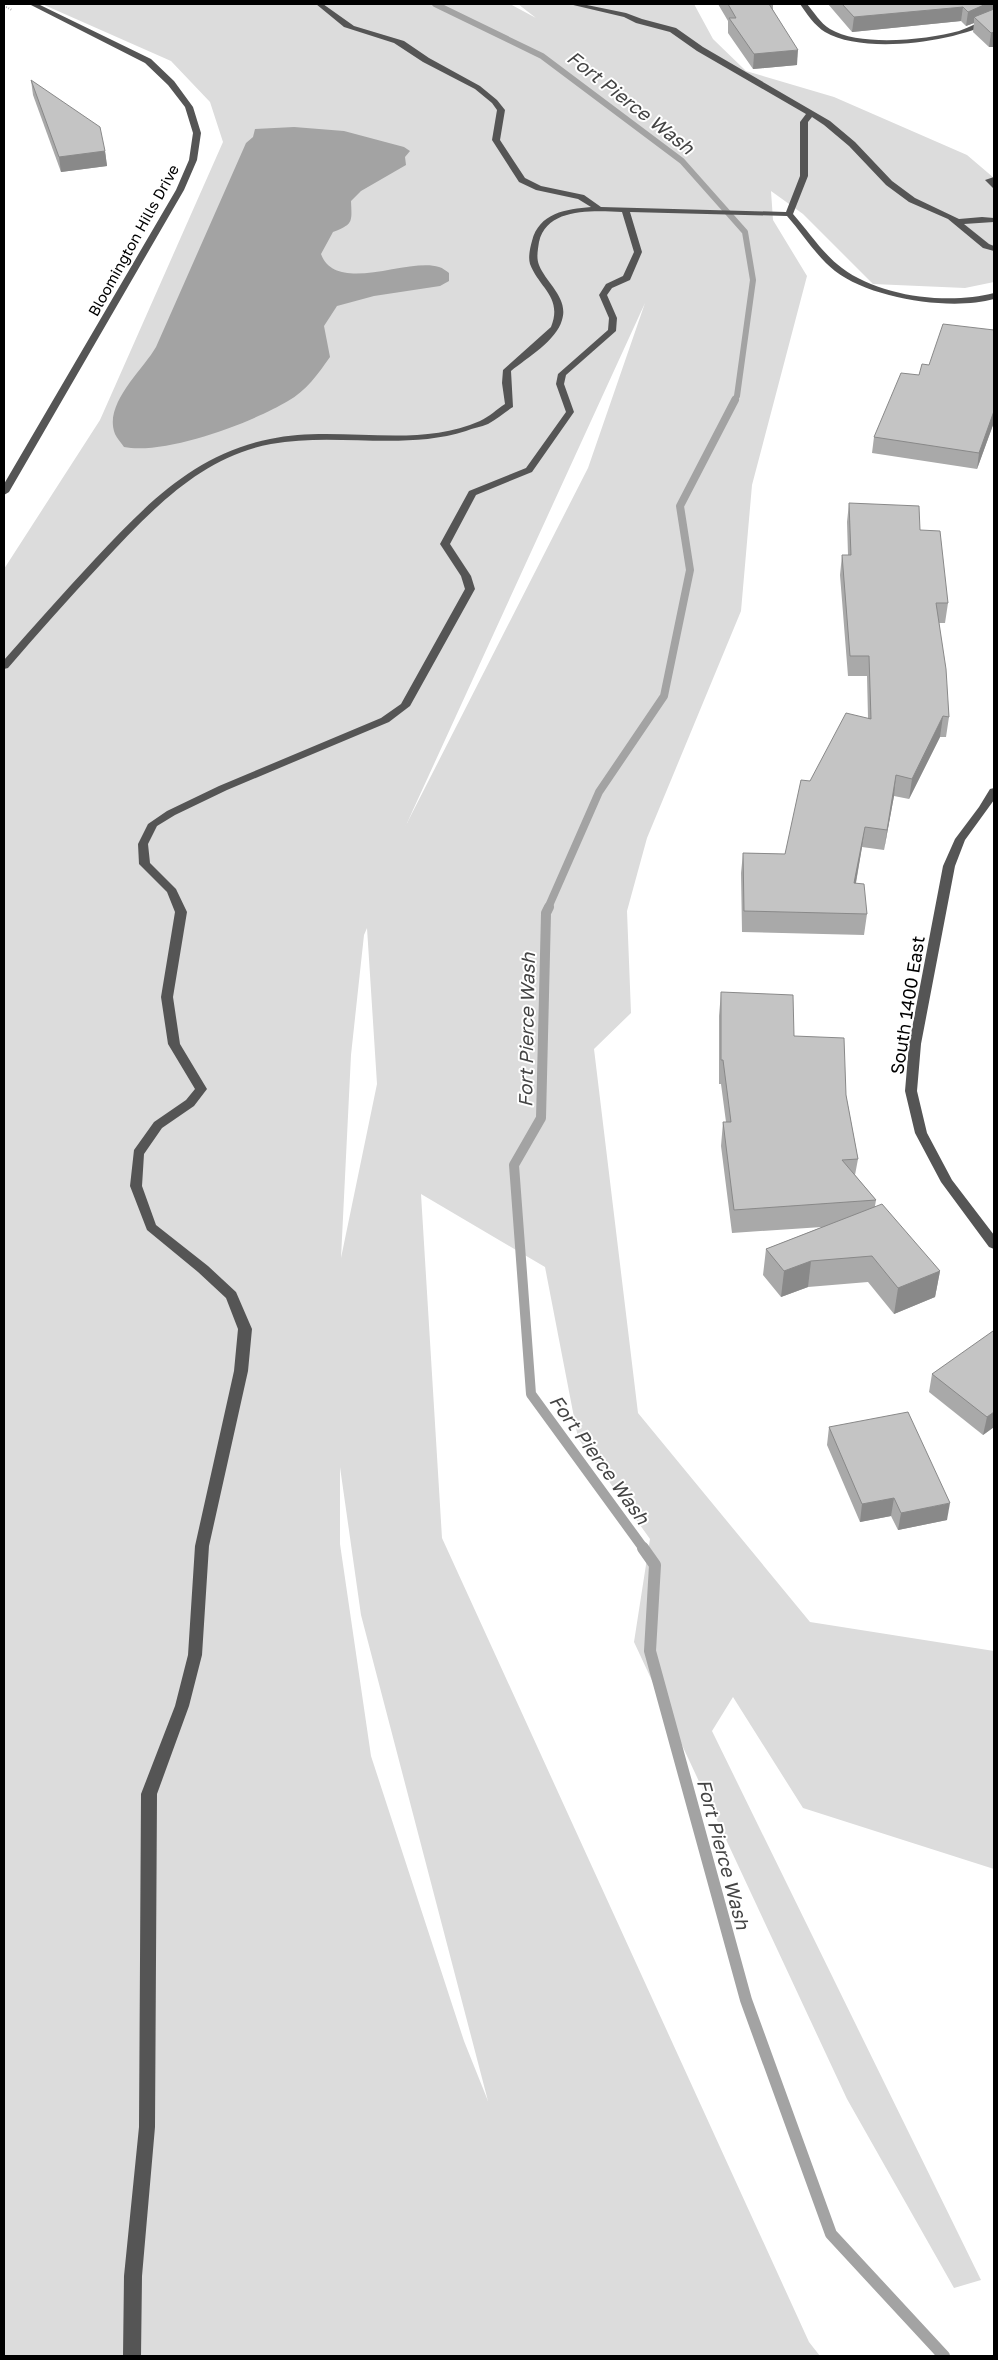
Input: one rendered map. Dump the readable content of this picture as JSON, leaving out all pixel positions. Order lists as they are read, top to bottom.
{
  "streets": {
    "street": ["Bloomington Hills Drive", "South 1400 East"]
  },
  "water": ["Fort Pierce Wash"]
}
